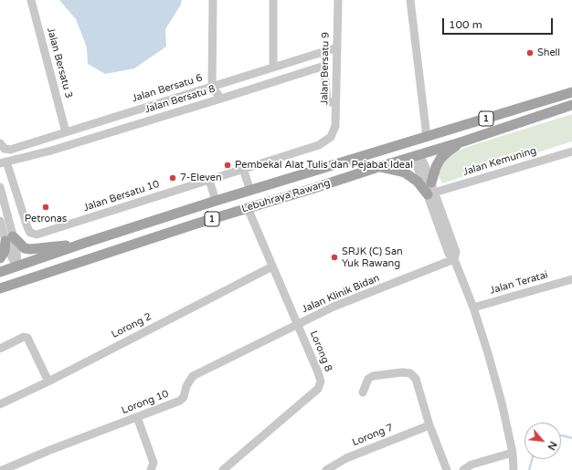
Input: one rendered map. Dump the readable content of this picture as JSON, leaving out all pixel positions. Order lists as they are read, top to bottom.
{
  "streets": {
    "main road": ["1", "Lebuhraya Rawang"],
    "street": [
      "Jalan Bersatu 3",
      "Jalan Bersatu 9",
      "Jalan Bersatu 6",
      "Jalan Bersatu 8",
      "Jalan Kemuning",
      "Jalan Bersatu 10",
      "Jalan Teratai",
      "Jalan Klinik Bidan",
      "Lorong 2",
      "Lorong 8",
      "Lorong 10",
      "Lorong 7"
    ]
  },
  "crossings": [
    ["Jalan Bersatu 3", "Jalan Bersatu 6"],
    ["Jalan Bersatu 9", "Jalan Bersatu 6"],
    ["Jalan Bersatu 9", "Jalan Bersatu 8"],
    ["Jalan Bersatu 9", "Jalan Bersatu 10"],
    ["Jalan Bersatu 8", "Jalan Bersatu 10"],
    ["Lebuhraya Rawang", "Lorong 8"],
    ["Jalan Klinik Bidan", "Lorong 8"],
    ["Jalan Klinik Bidan", "Lorong 10"],
    ["Lorong 2", "Lorong 8"],
    ["Lorong 8", "Lorong 10"]
  ],
  "places": [
    "Shell",
    "Pembekal Alat Tulis dan Pejabat Ideal",
    "7-Eleven",
    "Petronas",
    "SRJK (C) San Yuk Rawang"
  ],
  "scale_bar": "100 m",
  "north": "bottom right"
}
